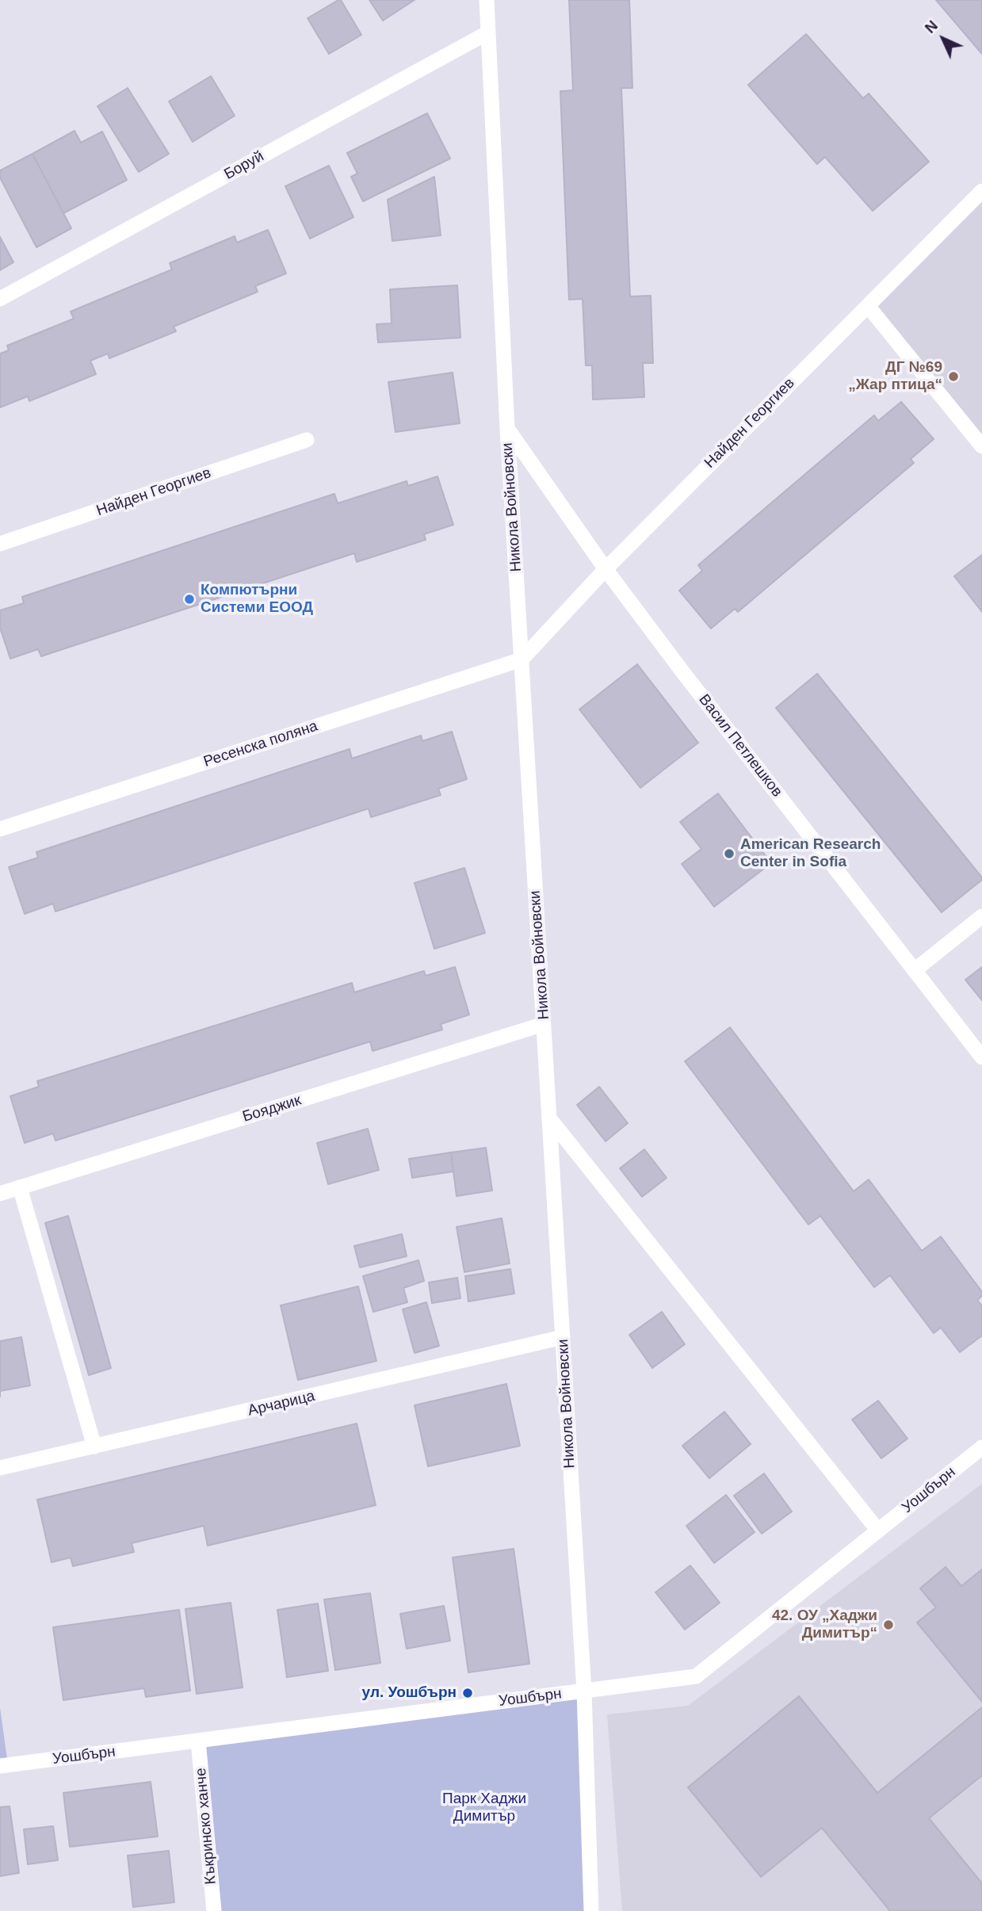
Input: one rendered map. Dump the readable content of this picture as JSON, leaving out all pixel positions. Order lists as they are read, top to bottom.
{
  "streets": {
    "street": [
      "Боруй",
      "Найден Георгиев",
      "Никола Войновски",
      "Ресенска поляна",
      "Васил Петлешков",
      "Бояджик",
      "Арчарица",
      "Уошбърн",
      "Къкринско ханче"
    ]
  },
  "crossings": [
    ["Боруй", "Никола Войновски"],
    ["Найден Георгиев", "Никола Войновски"],
    ["Найден Георгиев", "Ресенска поляна"],
    ["Найден Георгиев", "Васил Петлешков"],
    ["Никола Войновски", "Ресенска поляна"],
    ["Никола Войновски", "Васил Петлешков"],
    ["Никола Войновски", "Бояджик"],
    ["Никола Войновски", "Арчарица"],
    ["Никола Войновски", "Уошбърн"],
    ["Уошбърн", "Къкринско ханче"]
  ],
  "parks": ["Парк Хаджи Димитър"],
  "places": [
    "ДГ №69 „Жар птица“",
    "Компютърни Системи ЕООД",
    "American Research Center in Sofia",
    "42. ОУ „Хаджи Димитър“",
    "ул. Уошбърн"
  ],
  "north": "top left"
}
